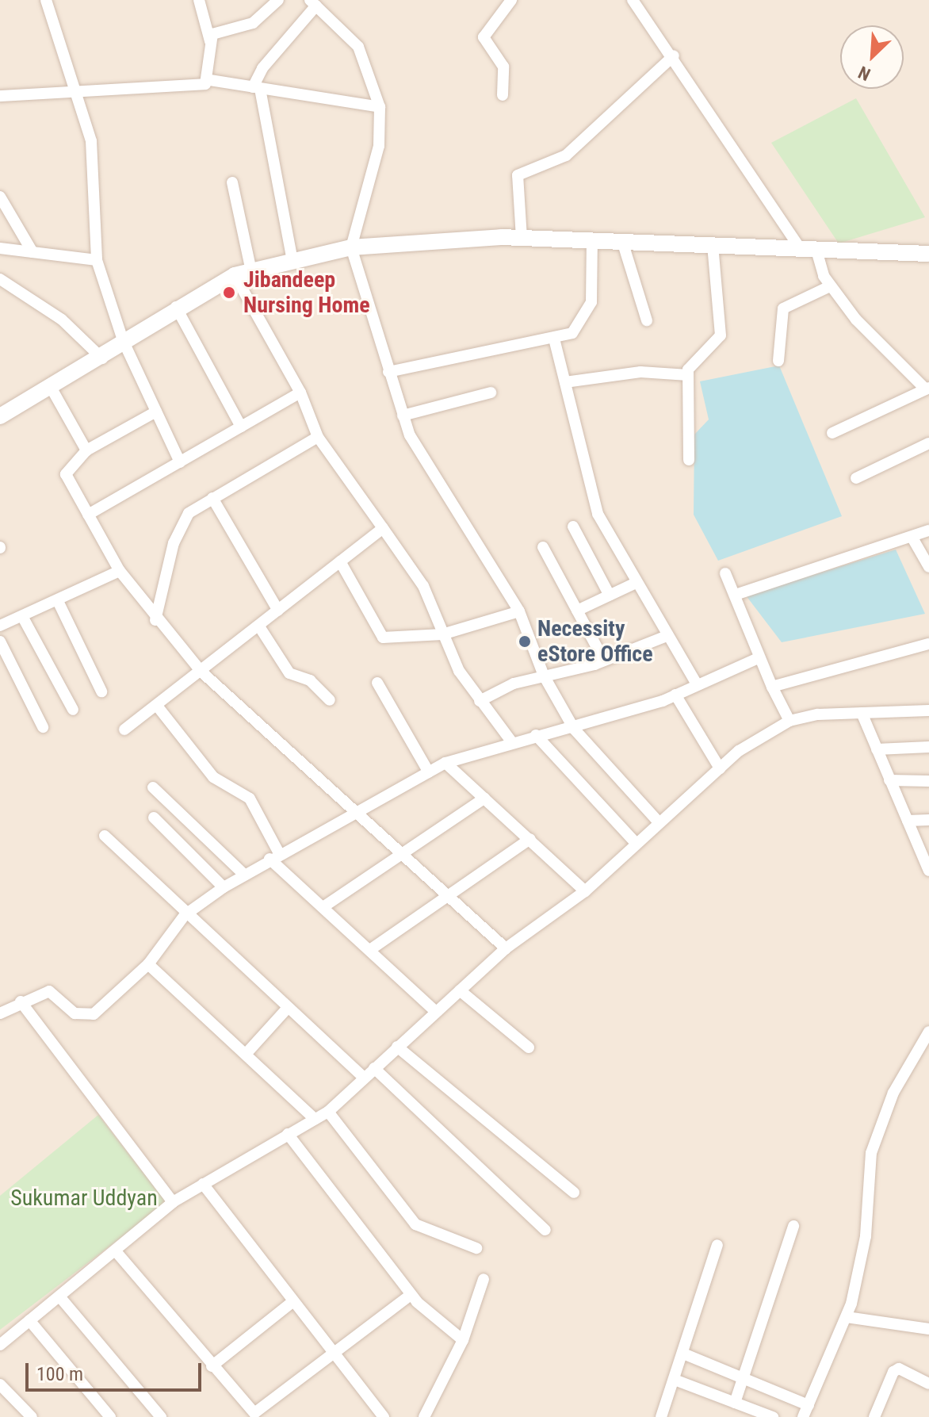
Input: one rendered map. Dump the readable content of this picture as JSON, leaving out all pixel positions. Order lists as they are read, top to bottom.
{
  "parks": ["Sukumar Uddyan"],
  "places": ["Jibandeep Nursing Home", "Necessity eStore Office"],
  "scale_bar": "100 m",
  "north": "bottom left"
}
